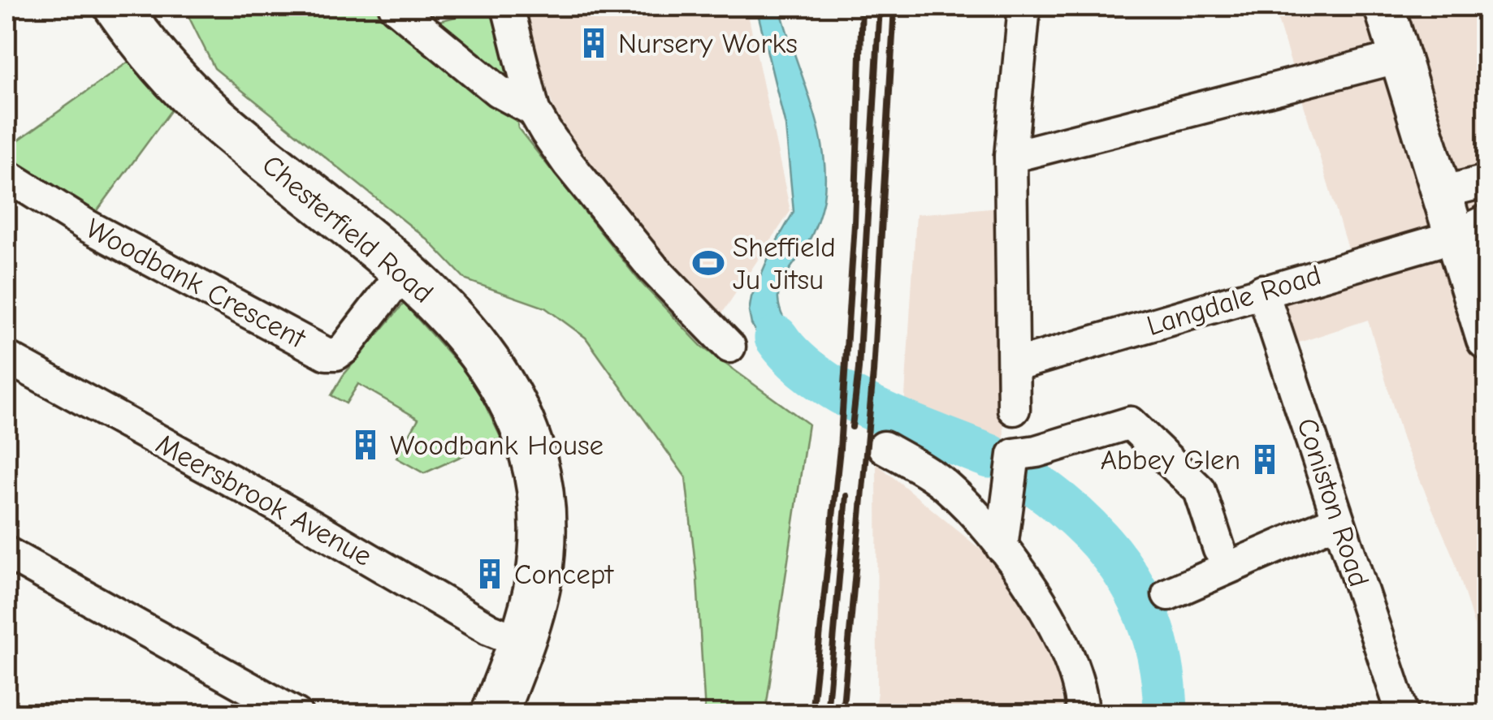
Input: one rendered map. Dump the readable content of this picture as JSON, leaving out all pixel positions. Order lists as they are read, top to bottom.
{
  "streets": {
    "highway": ["Chesterfield Road"],
    "street": [
      "Woodbank Crescent",
      "Langdale Road",
      "Meersbrook Avenue",
      "Coniston Road"
    ]
  },
  "crossings": [
    ["Chesterfield Road", "Woodbank Crescent"],
    ["Chesterfield Road", "Meersbrook Avenue"],
    ["Langdale Road", "Coniston Road"]
  ],
  "places": {
    "building": [
      "Nursery Works",
      "Woodbank House",
      "Abbey Glen",
      "Concept"
    ],
    "sports": ["Sheffield Ju Jitsu"]
  }
}
